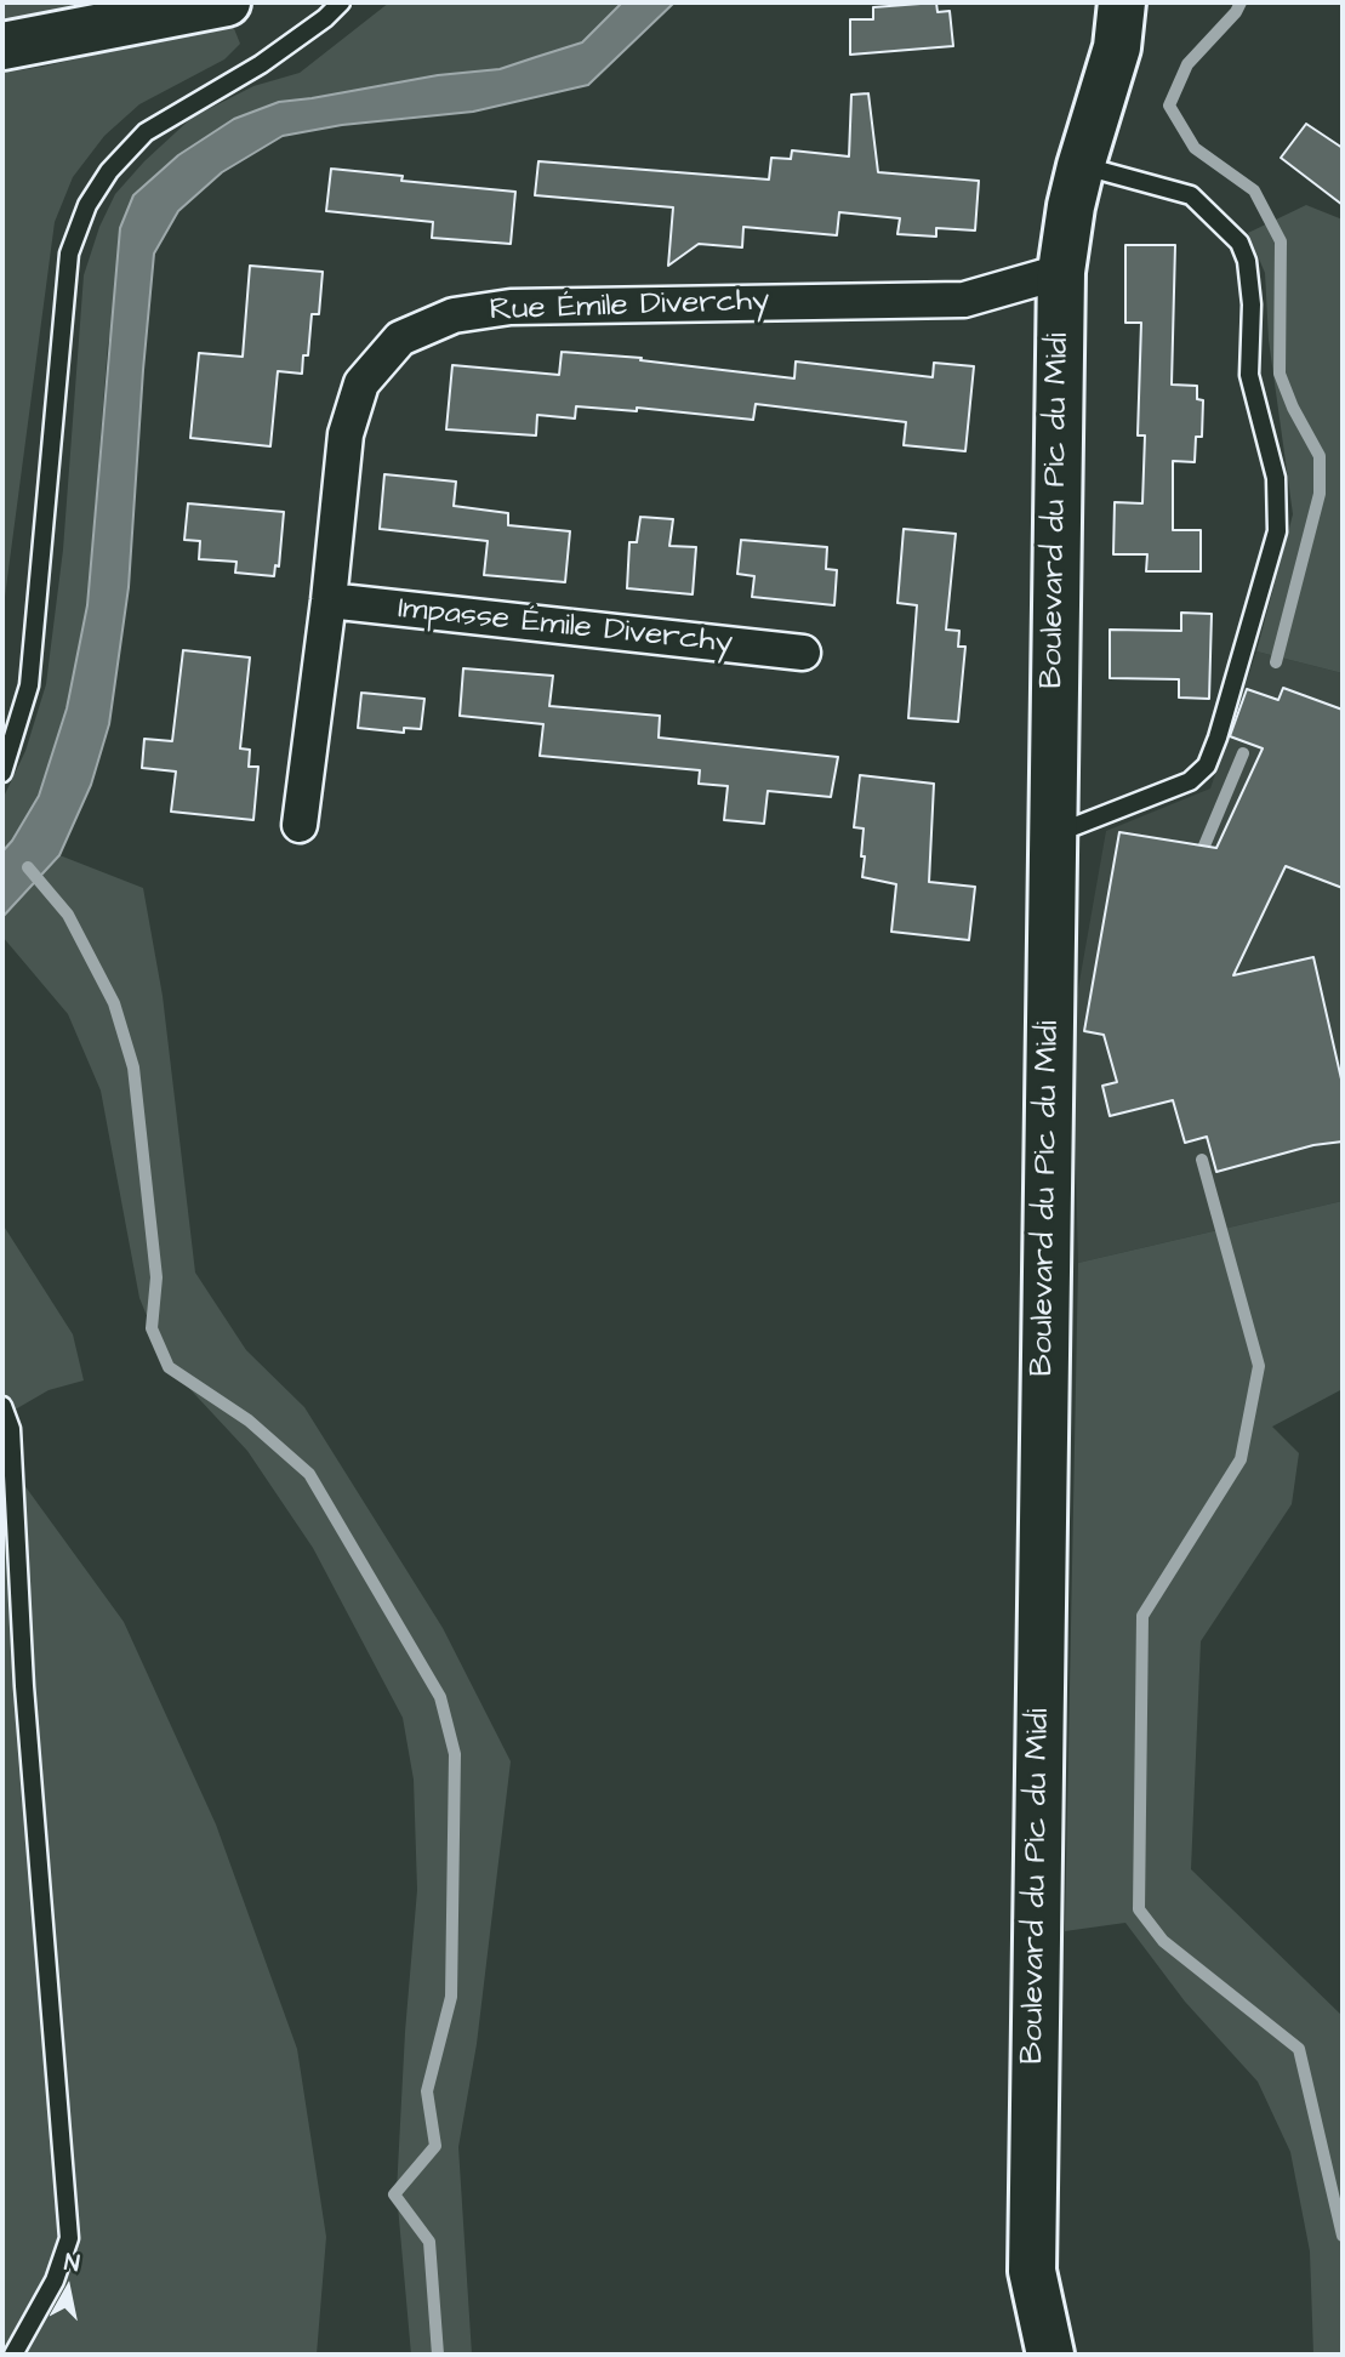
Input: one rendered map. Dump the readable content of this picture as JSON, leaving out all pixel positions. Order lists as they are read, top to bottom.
{
  "streets": {
    "main road": ["Boulevard du Pic du Midi"],
    "street": ["Rue Émile Diverchy", "Impasse Émile Diverchy"]
  },
  "crossings": [
    ["Rue Émile Diverchy", "Boulevard du Pic du Midi"],
    ["Rue Émile Diverchy", "Impasse Émile Diverchy"]
  ],
  "north": "top"
}
